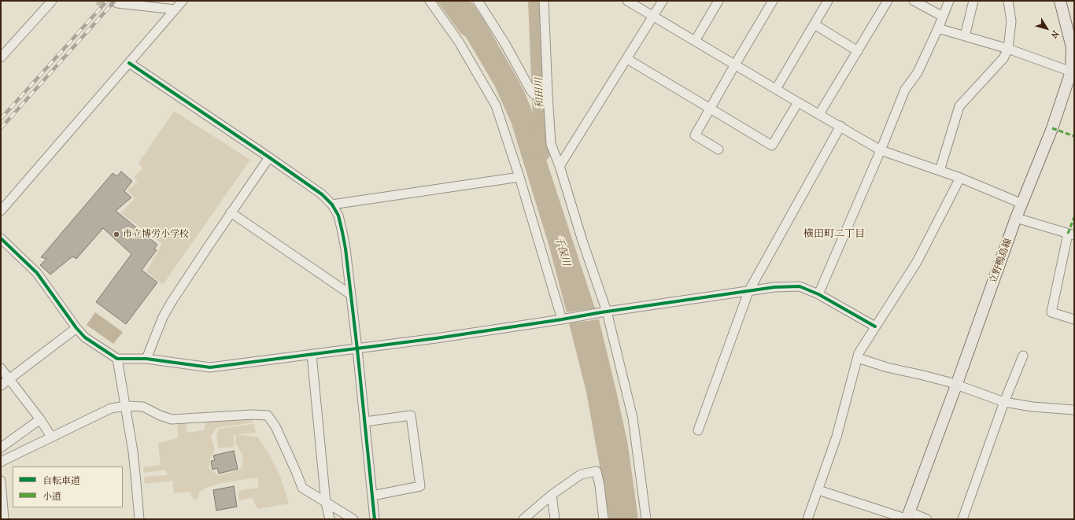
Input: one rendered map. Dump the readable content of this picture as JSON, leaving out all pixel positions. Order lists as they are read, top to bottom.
{
  "streets": {
    "main road": ["立野鴨島線"]
  },
  "districts": ["横田町二丁目"],
  "water": ["和田川", "千保川"],
  "places": ["市立博労小学校"],
  "legend": ["自転車道", "小道"],
  "north": "bottom right"
}
